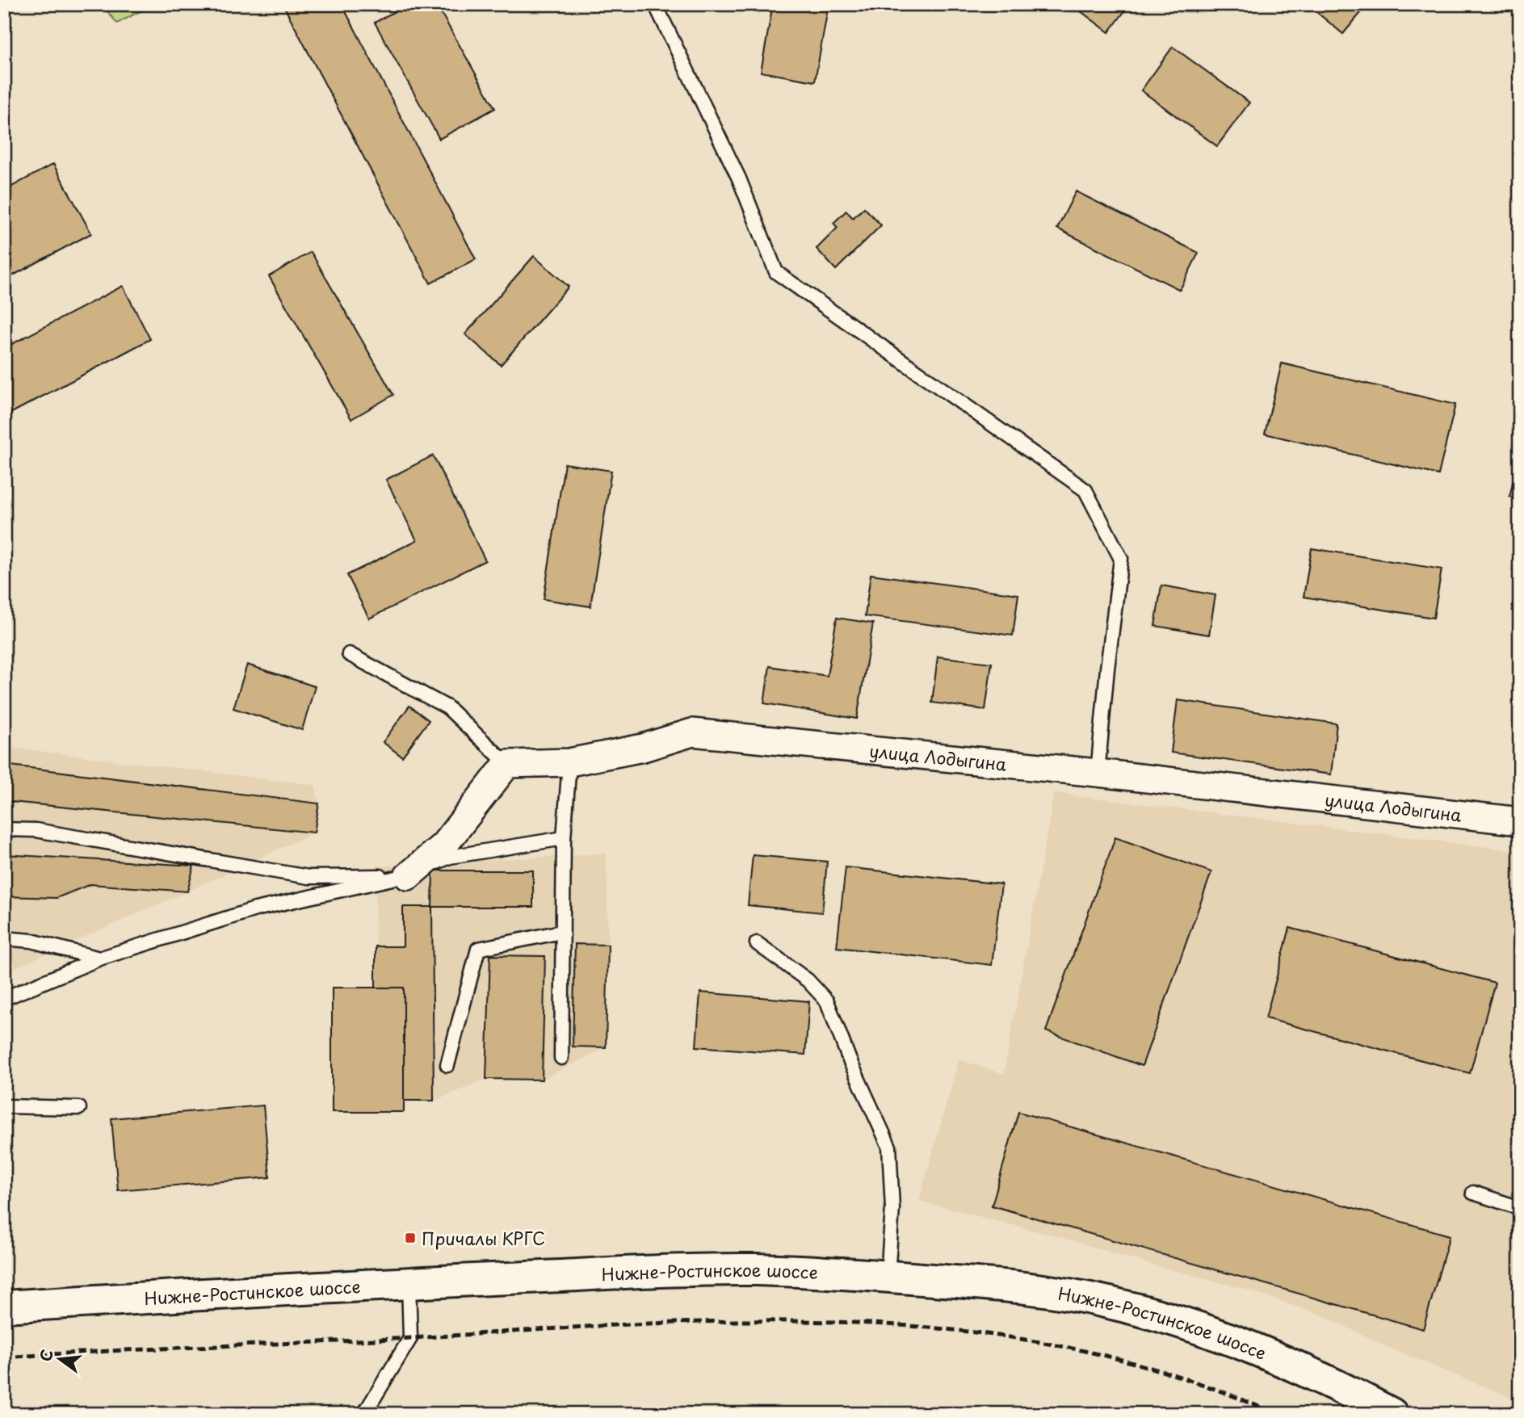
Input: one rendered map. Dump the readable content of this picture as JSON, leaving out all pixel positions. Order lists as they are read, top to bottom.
{
  "streets": {
    "street": ["улица Лодыгина", "Нижне-Ростинское шоссе"]
  },
  "places": {
    "transit": ["Причалы КРГС"]
  },
  "north": "left"
}
